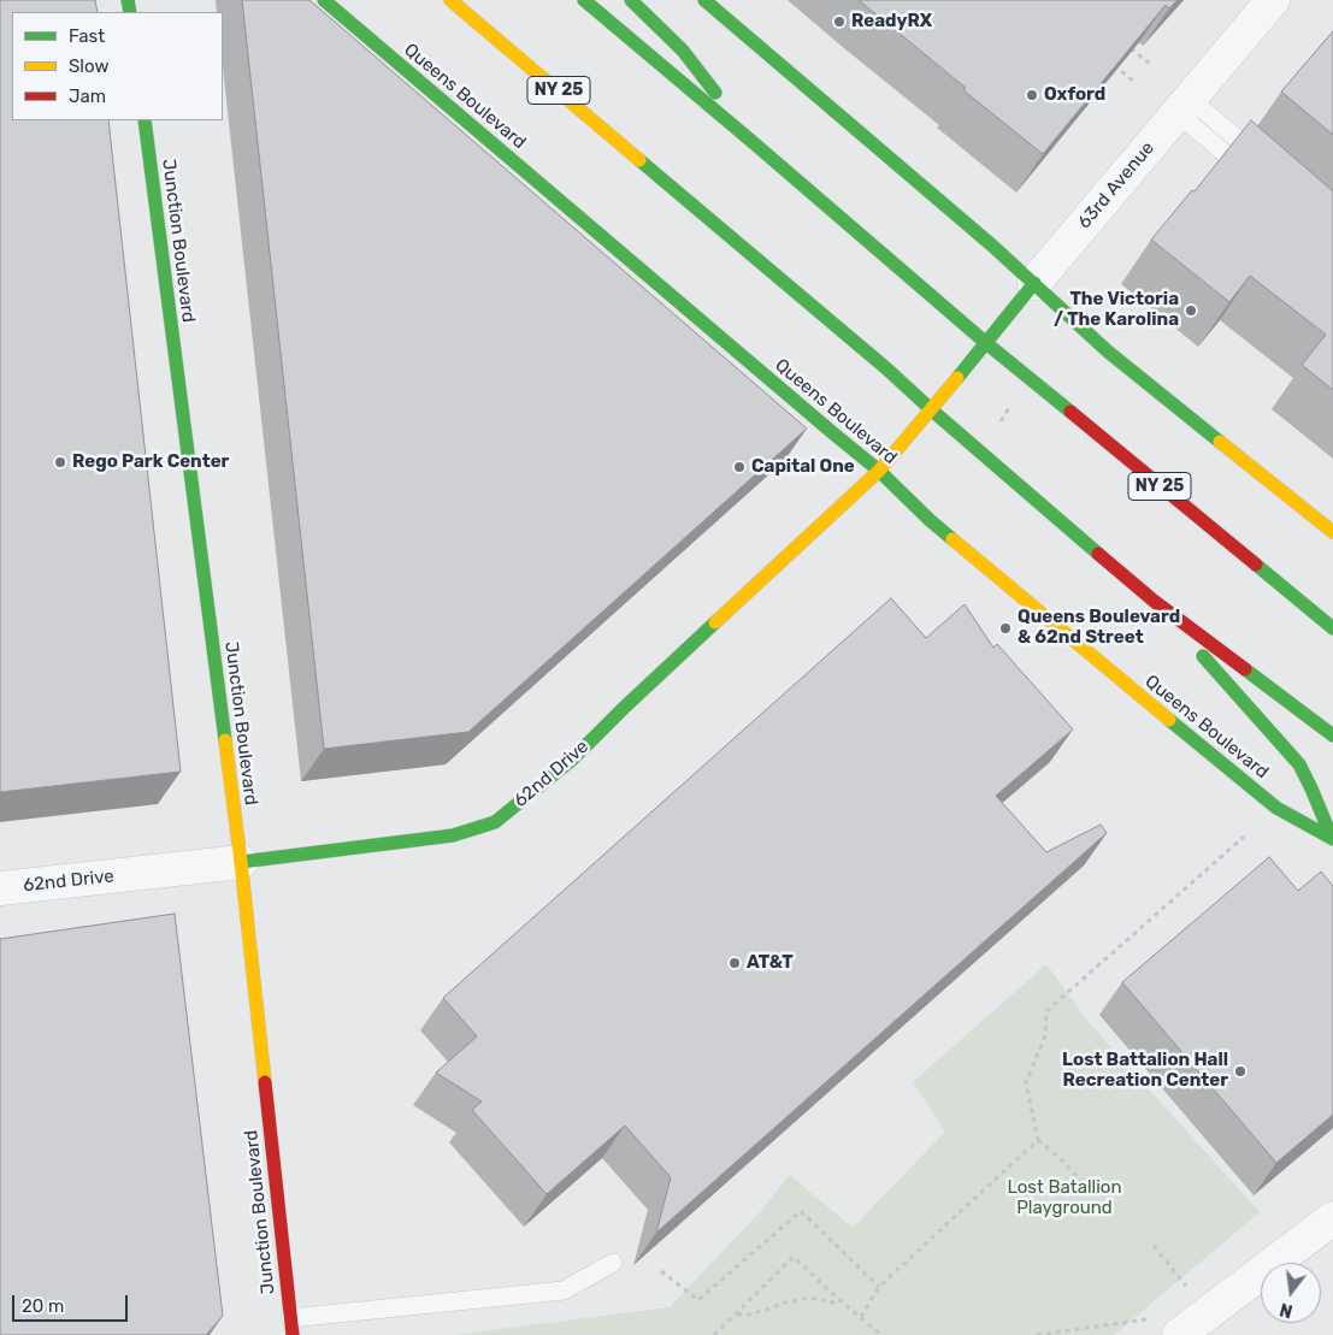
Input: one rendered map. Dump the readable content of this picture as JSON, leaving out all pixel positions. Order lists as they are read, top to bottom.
{
  "streets": {
    "main road": [
      "NY 25",
      "Queens Boulevard",
      "63rd Avenue",
      "Junction Boulevard",
      "62nd Drive"
    ]
  },
  "crossings": [
    ["NY 25", "63rd Avenue"],
    ["NY 25", "62nd Drive"],
    ["Queens Boulevard", "62nd Drive"],
    ["63rd Avenue", "62nd Drive"],
    ["Junction Boulevard", "62nd Drive"]
  ],
  "parks": ["Lost Batallion Playground"],
  "places": [
    "ReadyRX",
    "Oxford",
    "The Victoria / The Karolina",
    "Rego Park Center",
    "Capital One",
    "Queens Boulevard & 62nd Street",
    "AT&T",
    "Lost Battalion Hall Recreation Center"
  ],
  "legend": ["Fast", "Slow", "Jam"],
  "scale_bar": "20 m",
  "north": "bottom"
}
